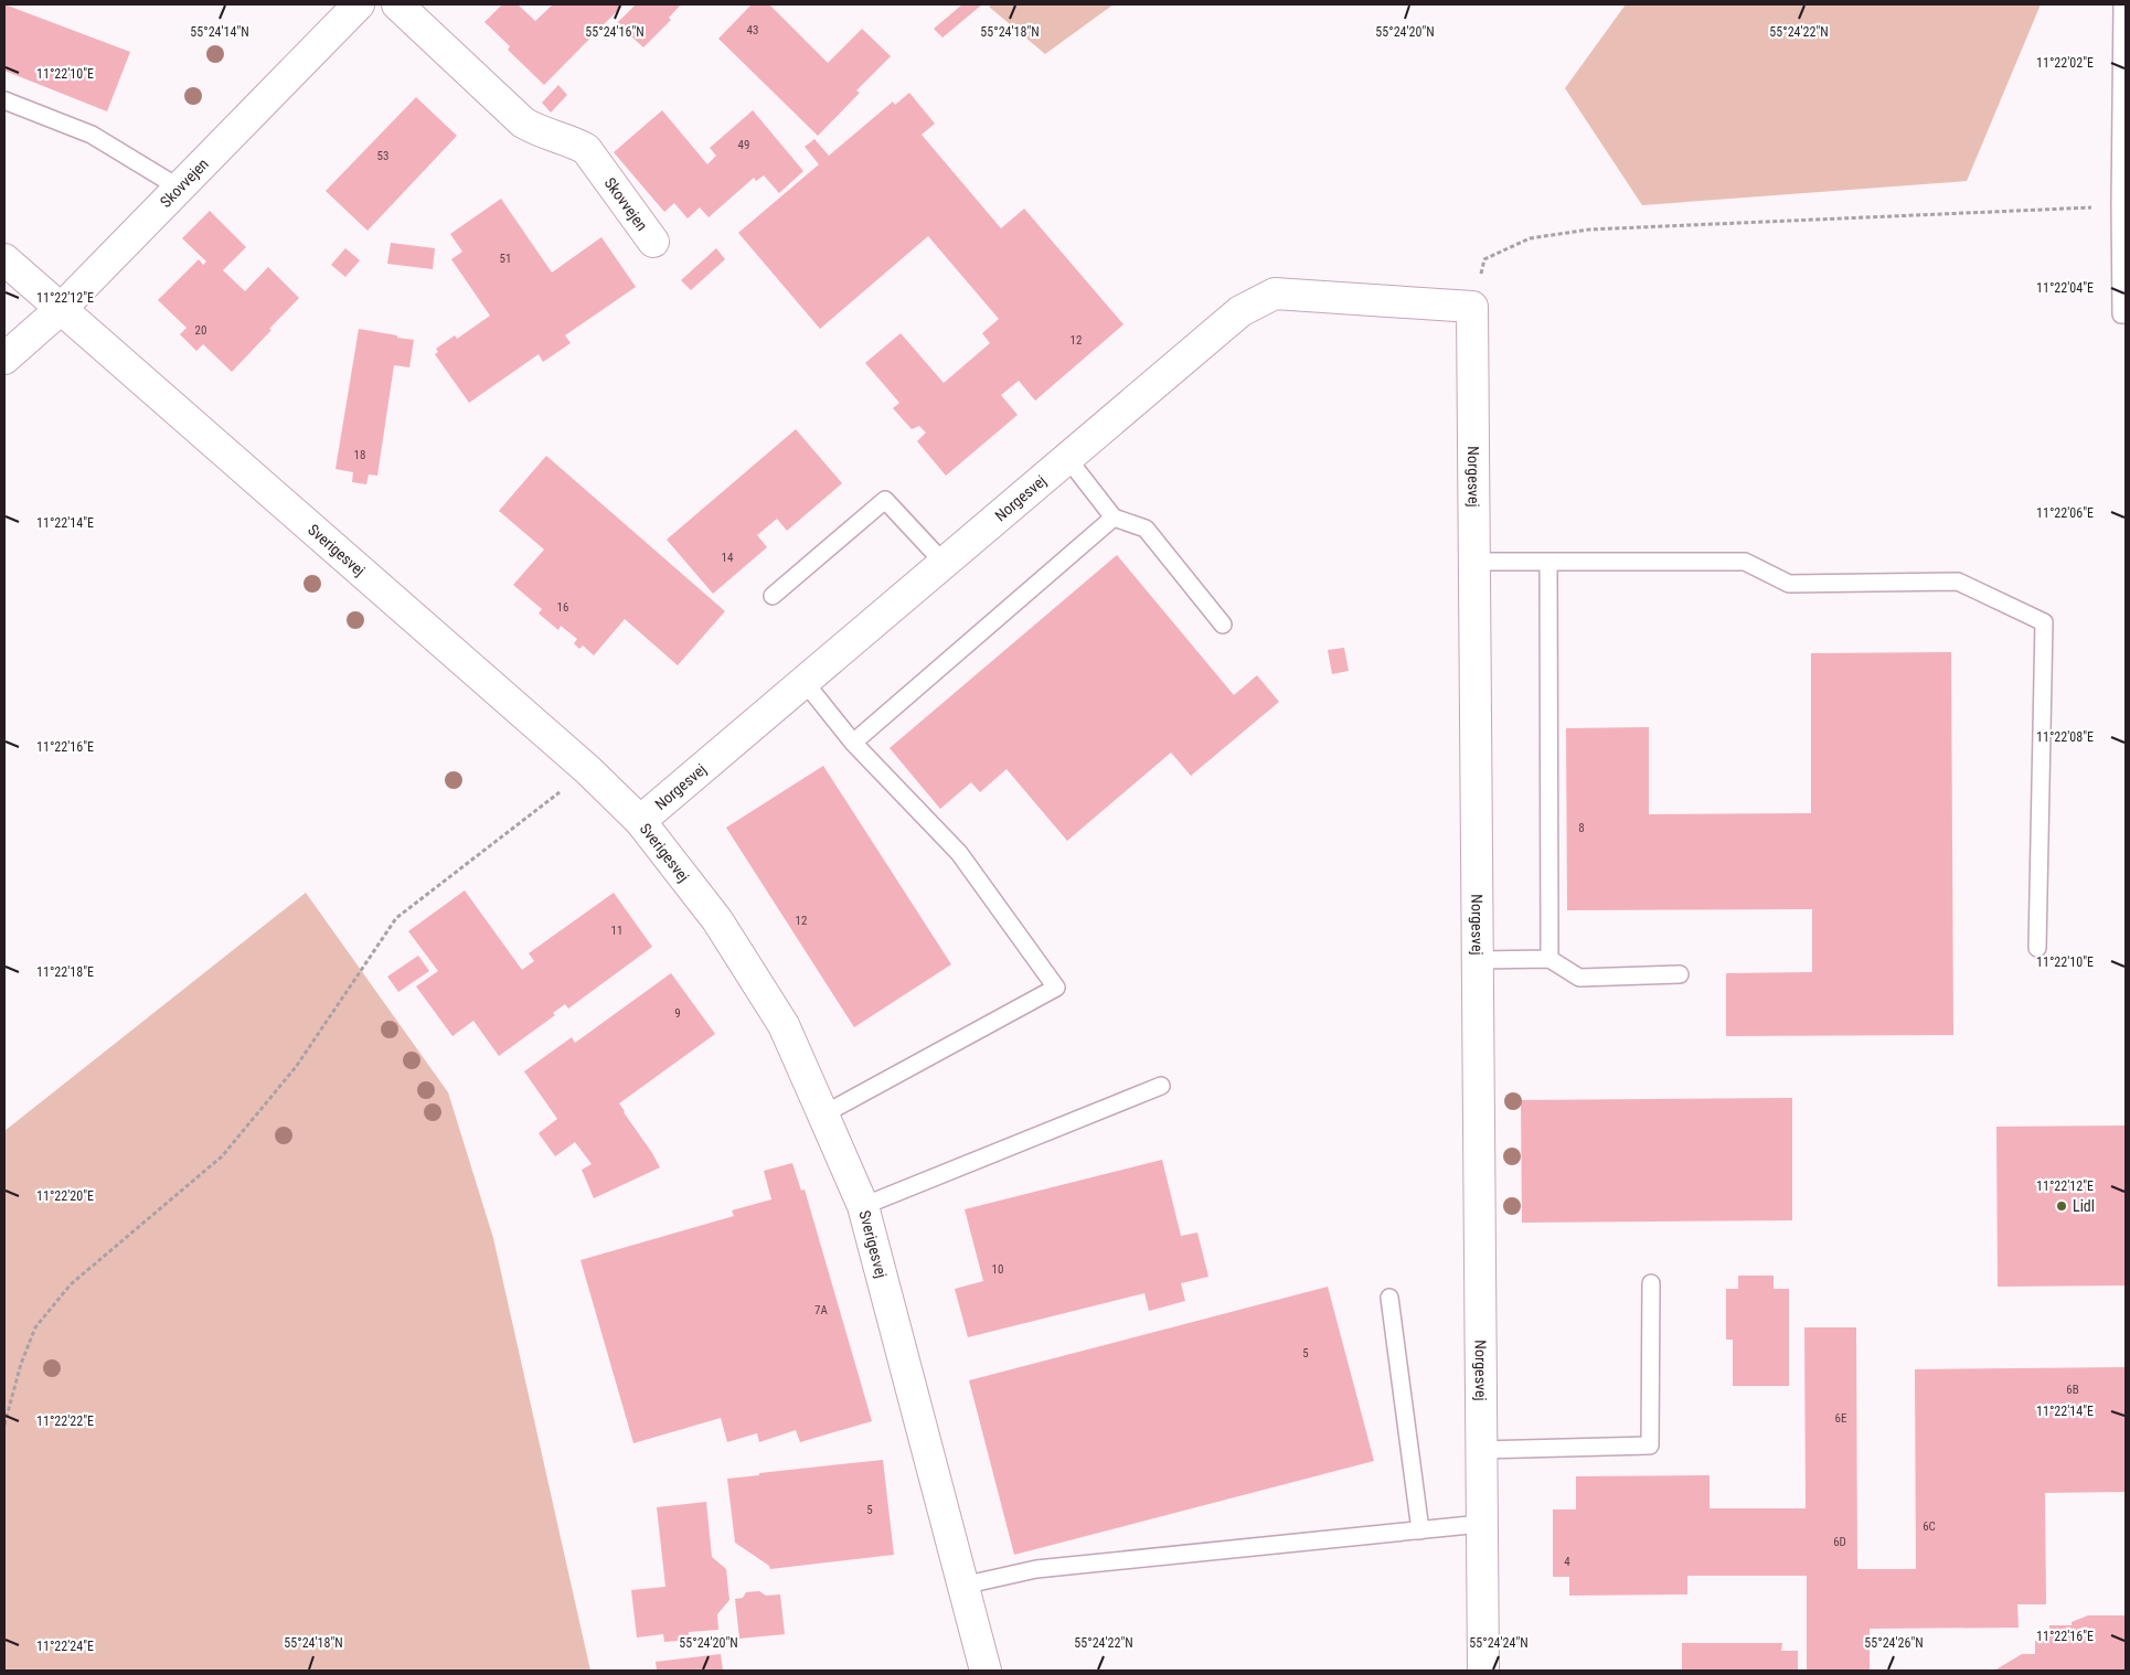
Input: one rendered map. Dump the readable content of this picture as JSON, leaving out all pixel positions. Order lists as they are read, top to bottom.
{
  "streets": {
    "street": ["Skovvejen", "Norgesvej", "Sverigesvej"]
  },
  "crossings": [
    ["Skovvejen", "Sverigesvej"],
    ["Norgesvej", "Sverigesvej"]
  ],
  "places": ["Lidl"],
  "house_numbers": [
    "43",
    "49",
    "53",
    "51",
    "20",
    "12",
    "18",
    "14",
    "16",
    "8",
    "12",
    "11",
    "9",
    "10",
    "7A",
    "5",
    "6B",
    "6E",
    "5",
    "6C",
    "6D",
    "4"
  ],
  "coordinates": [
    "55°24'14\"N",
    "55°24'16\"N",
    "55°24'18\"N",
    "55°24'20\"N",
    "55°24'22\"N",
    "11°22'02\"E",
    "11°22'10\"E",
    "11°22'04\"E",
    "11°22'12\"E",
    "11°22'06\"E",
    "11°22'14\"E",
    "11°22'08\"E",
    "11°22'16\"E",
    "11°22'18\"E",
    "11°22'20\"E",
    "11°22'22\"E",
    "55°24'24\"N",
    "55°24'26\"N",
    "11°22'24\"E"
  ]
}
